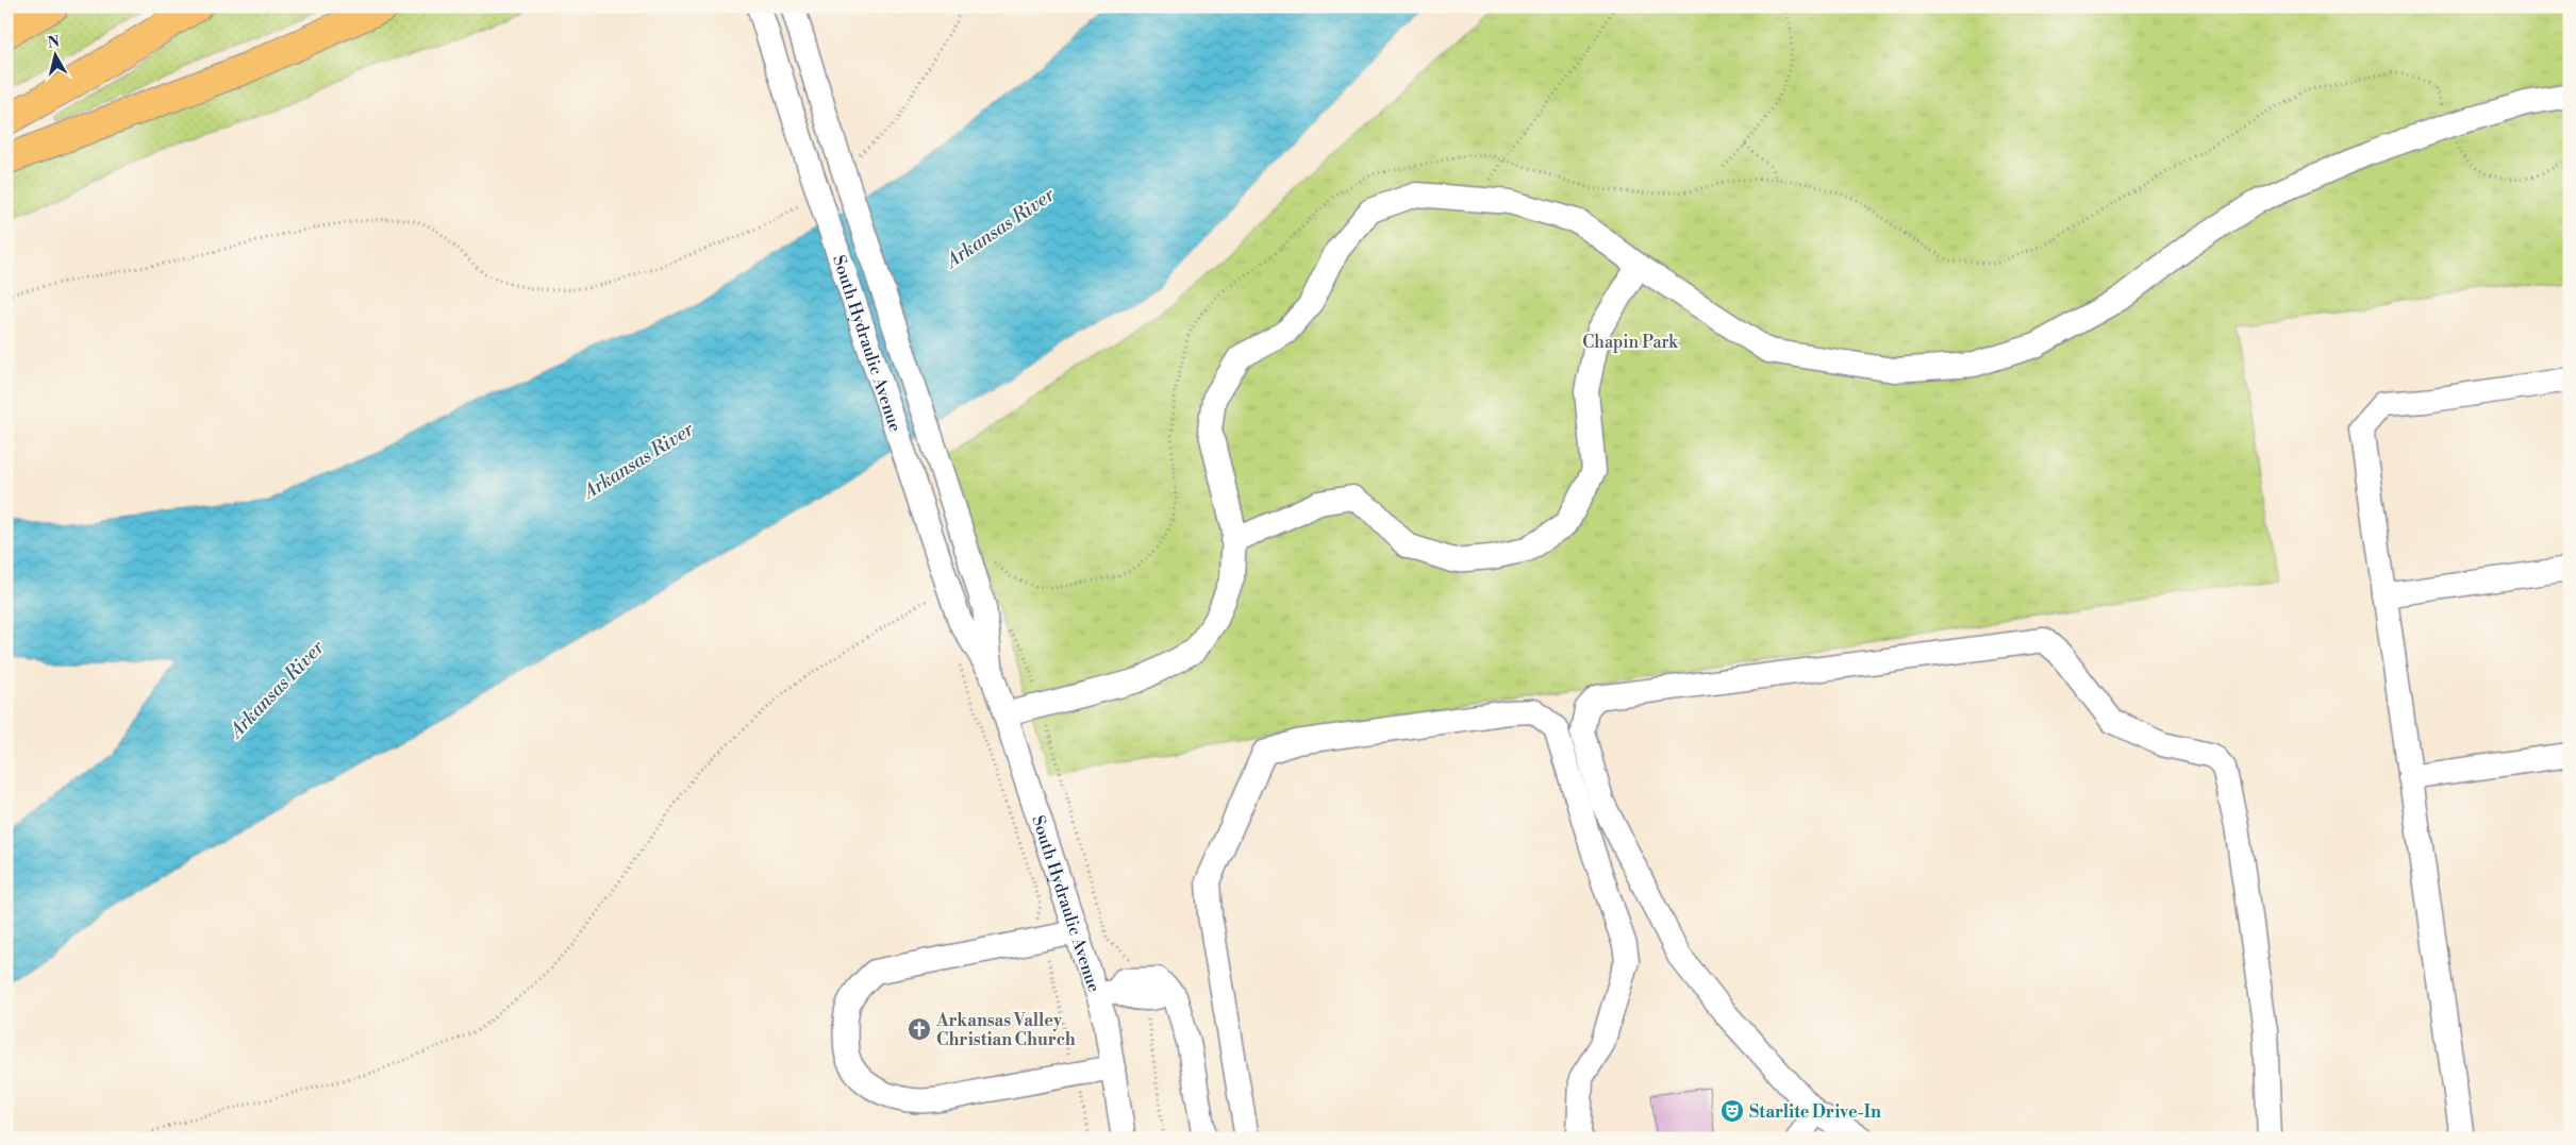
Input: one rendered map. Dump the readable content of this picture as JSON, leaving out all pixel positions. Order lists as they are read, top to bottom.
{
  "streets": {
    "street": ["South Hydraulic Avenue"]
  },
  "water": ["Arkansas River"],
  "parks": ["Chapin Park"],
  "places": {
    "church": ["Arkansas Valley Christian Church"],
    "theatre": ["Starlite Drive-In"]
  },
  "north": "top"
}
